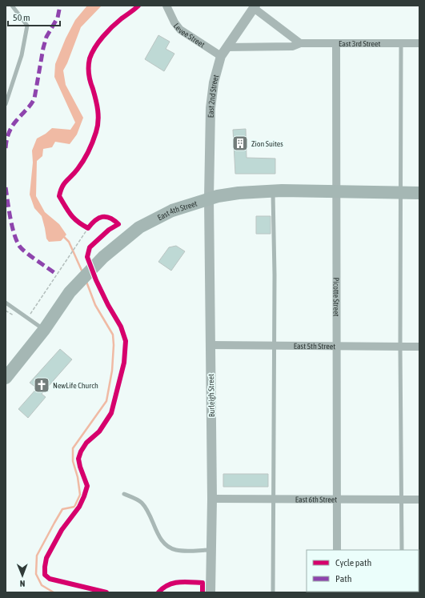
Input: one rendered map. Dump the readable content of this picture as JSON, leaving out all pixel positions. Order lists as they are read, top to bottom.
{
  "streets": {
    "highway": ["East 4th Street"],
    "street": [
      "Levee Street",
      "East 3rd Street",
      "East 2nd Street",
      "Picotte Street",
      "East 5th Street",
      "Burleigh Street",
      "East 6th Street"
    ]
  },
  "crossings": [
    ["Levee Street", "East 2nd Street"],
    ["East 3rd Street", "East 2nd Street"],
    ["East 3rd Street", "Picotte Street"],
    ["East 2nd Street", "East 4th Street"],
    ["East 2nd Street", "Burleigh Street"],
    ["East 4th Street", "Picotte Street"],
    ["East 4th Street", "Burleigh Street"],
    ["Picotte Street", "East 5th Street"],
    ["Picotte Street", "East 6th Street"],
    ["East 5th Street", "Burleigh Street"],
    ["Burleigh Street", "East 6th Street"]
  ],
  "places": {
    "building": ["Zion Suites"],
    "church": ["NewLife Church"]
  },
  "legend": ["Cycle path", "Path"],
  "scale_bar": "50 m",
  "north": "bottom"
}
